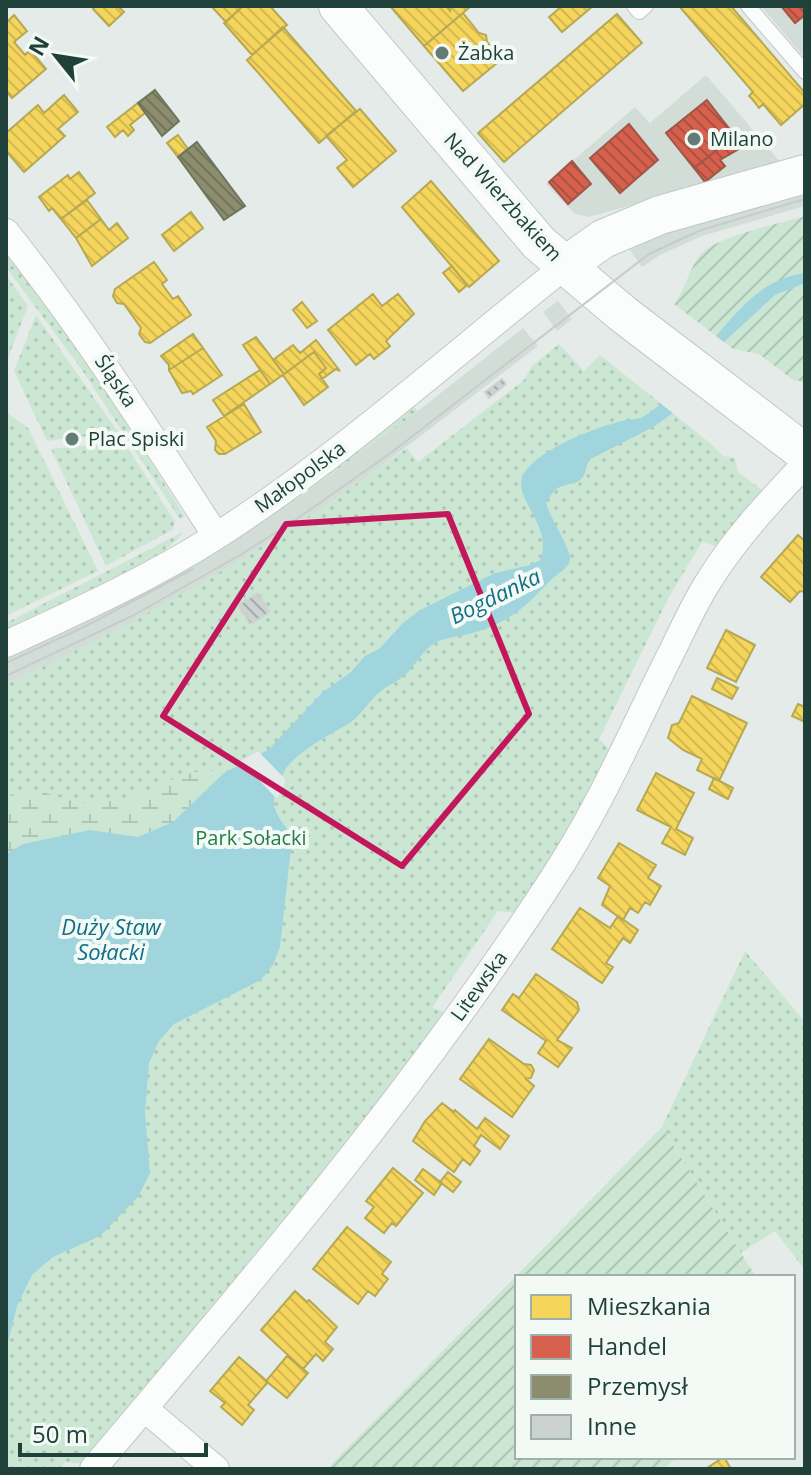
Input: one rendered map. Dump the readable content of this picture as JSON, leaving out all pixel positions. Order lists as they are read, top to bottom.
{
  "streets": {
    "street": [
      "Nad Wierzbakiem",
      "Śląska",
      "Małopolska",
      "Litewska"
    ]
  },
  "crossings": [
    ["Nad Wierzbakiem", "Małopolska"],
    ["Śląska", "Małopolska"]
  ],
  "water": ["Bogdanka", "Duży Staw Sołacki"],
  "parks": ["Park Sołacki"],
  "places": ["Żabka", "Milano", "Plac Spiski"],
  "legend": [
    "Mieszkania",
    "Handel",
    "Przemysł",
    "Inne"
  ],
  "scale_bar": "50 m",
  "north": "top left"
}
